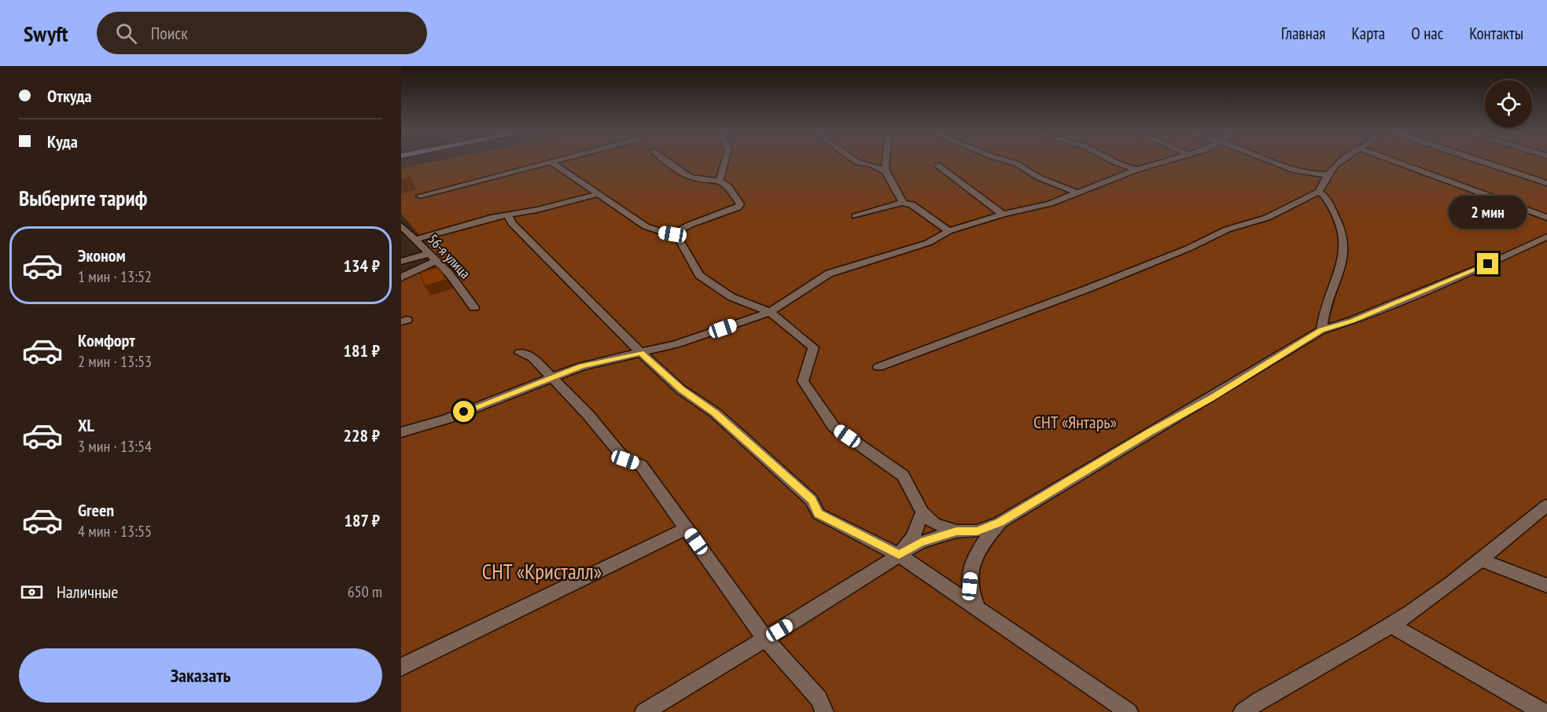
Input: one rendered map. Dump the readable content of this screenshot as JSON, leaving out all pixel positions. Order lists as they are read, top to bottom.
{
  "streets": {
    "street": ["56-я улица"]
  },
  "parks": ["СНТ «Янтарь»", "СНТ «Кристалл»"],
  "page": {
    "header": "Swyft",
    "search": "Поиск",
    "nav": [
      "Главная",
      "Карта",
      "О нас",
      "Контакты"
    ],
    "banner": ["Откуда", "Куда"],
    "heading": "Выберите тариф",
    "bubble": "2 мин",
    "list": [
      {
        "name": "Эконом",
        "note": "1 мин · 13:52",
        "value": "134 ₽"
      },
      {
        "name": "Комфорт",
        "note": "2 мин · 13:53",
        "value": "181 ₽"
      },
      {
        "name": "XL",
        "note": "3 мин · 13:54",
        "value": "228 ₽"
      },
      {
        "name": "Green",
        "note": "4 мин · 13:55",
        "value": "187 ₽"
      }
    ],
    "pay": ["Наличные", "650 m"],
    "buttons": "Заказать"
  }
}
